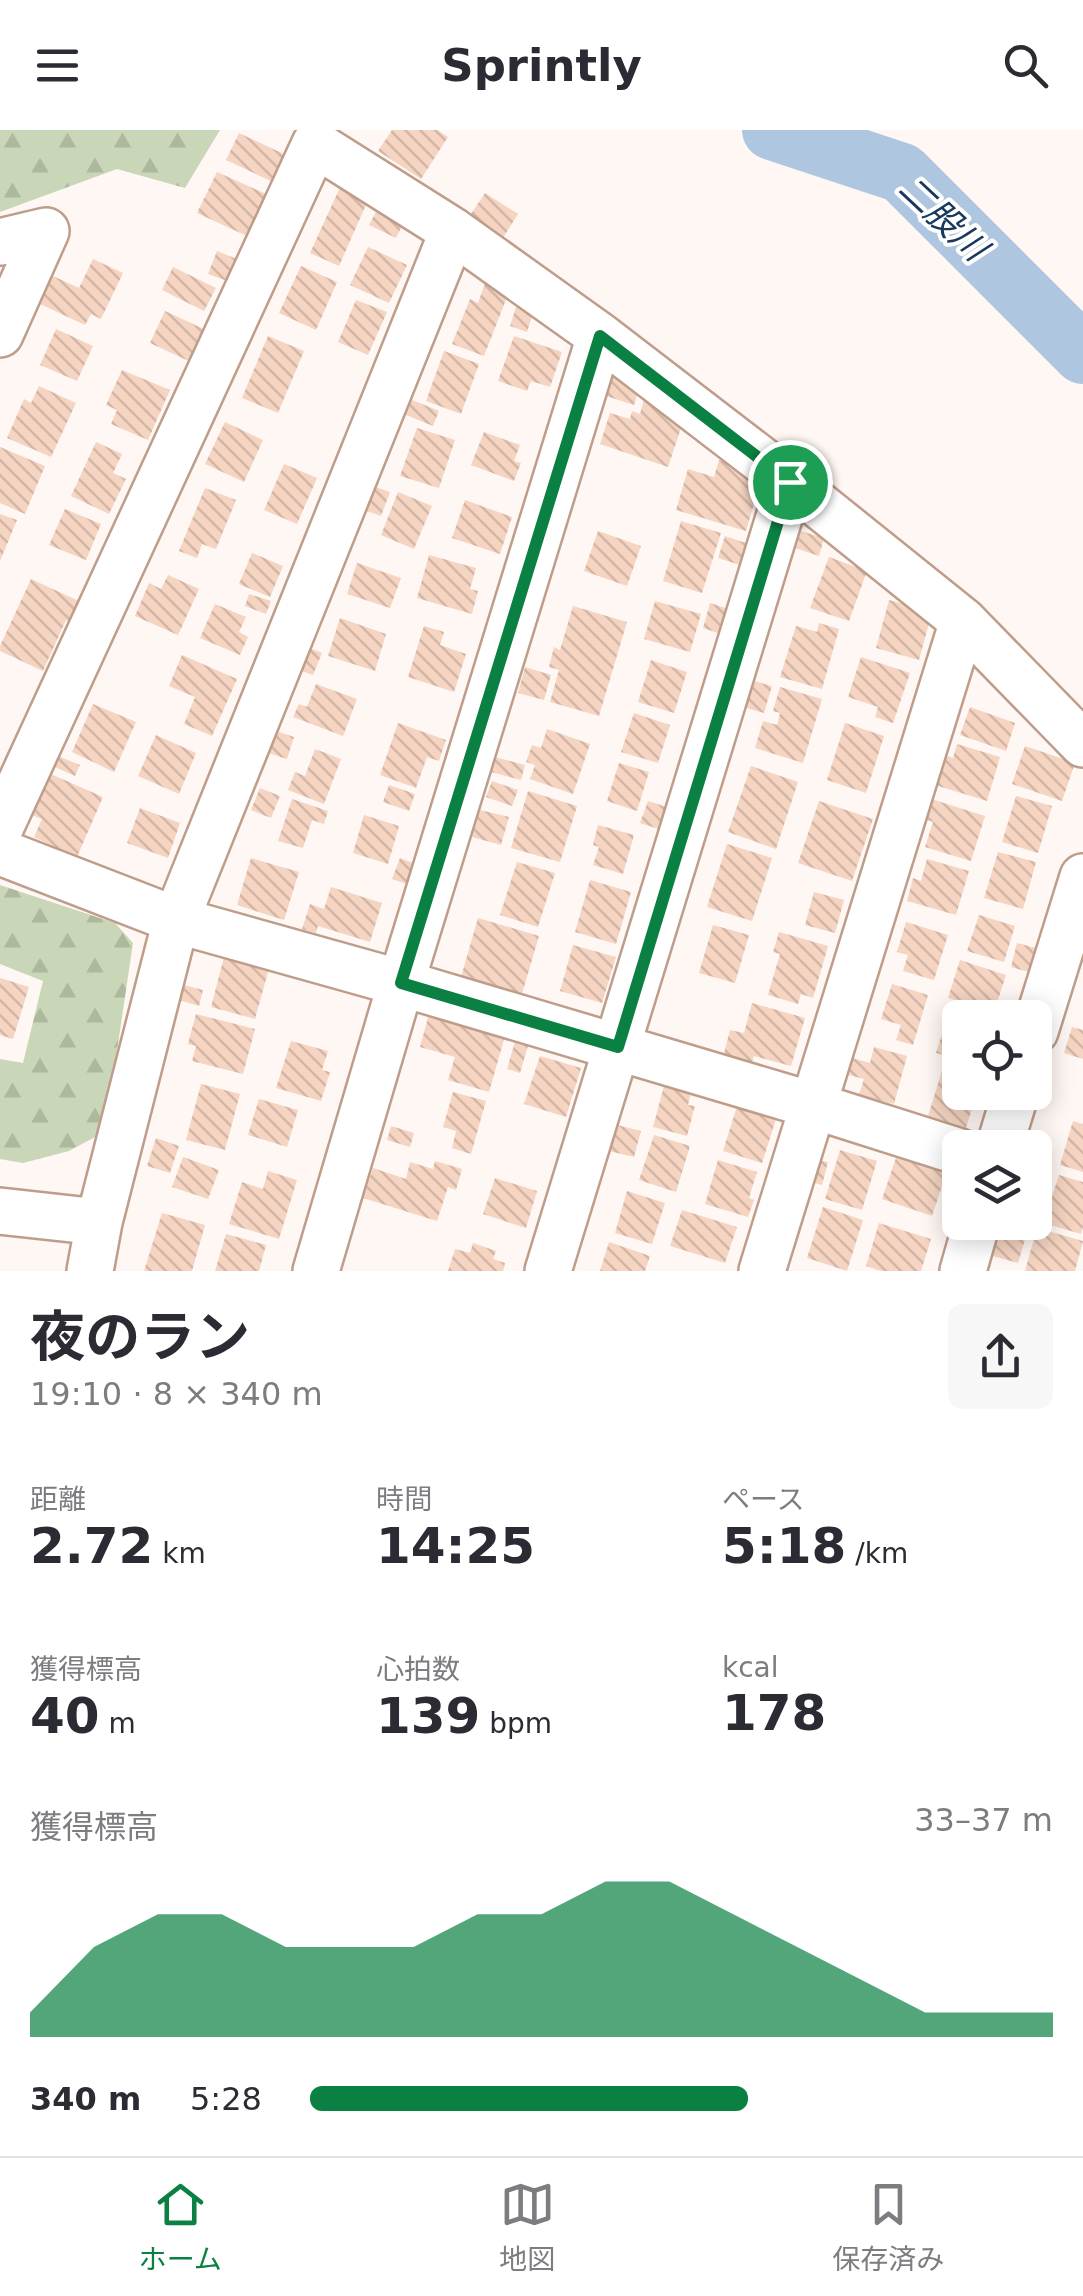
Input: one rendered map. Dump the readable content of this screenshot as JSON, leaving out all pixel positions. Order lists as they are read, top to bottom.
{
  "water": ["二股川"],
  "page": {
    "header": "Sprintly",
    "heading": ["夜のラン", "19:10 · 8 × 340 m"],
    "stats": [
      ["距離", "2.72 km"],
      ["時間", "14:25"],
      ["ペース", "5:18 /km"],
      ["獲得標高", "40 m"],
      ["心拍数", "139 bpm"],
      ["kcal", "178"]
    ],
    "chart": ["獲得標高", "33–37 m"],
    "list": [
      {
        "name": "340 m",
        "note": "5:28"
      }
    ],
    "tabs": ["ホーム", "地図", "保存済み"]
  }
}
